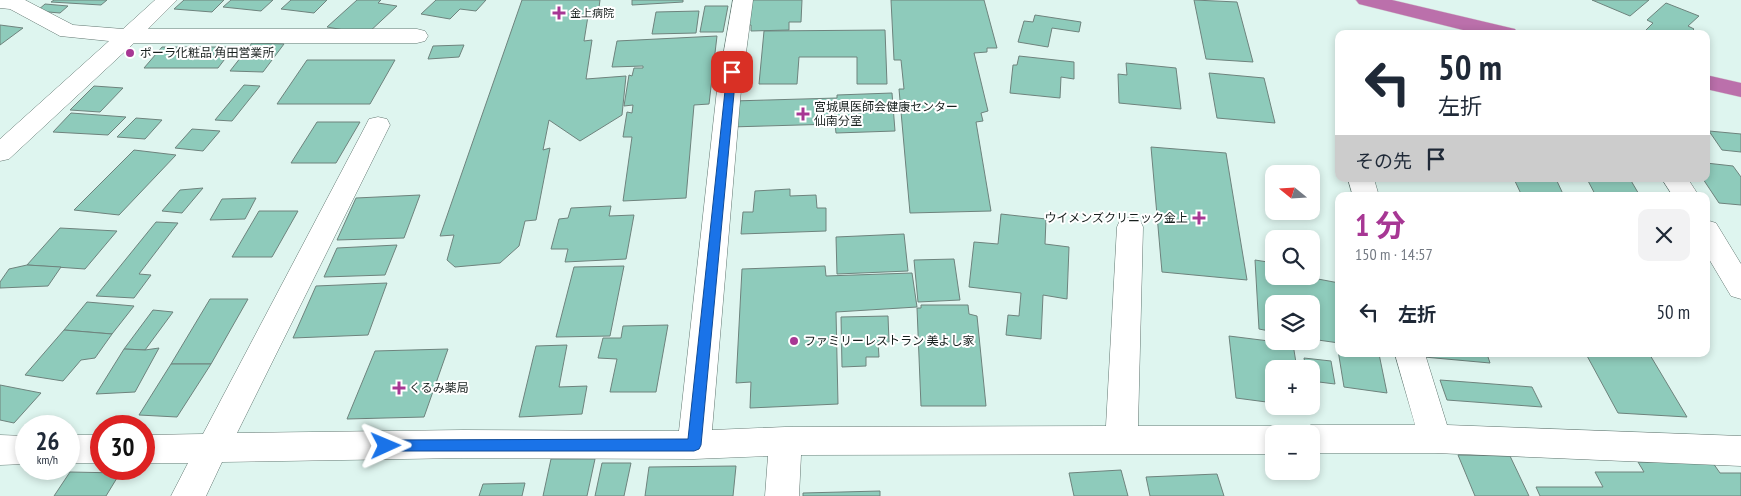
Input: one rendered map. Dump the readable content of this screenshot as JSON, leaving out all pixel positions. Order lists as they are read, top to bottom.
{
  "places": {
    "health": [
      "金上病院",
      "宮城県医師会健康センター 仙南分室",
      "ウイメンズクリニック金上",
      "くるみ薬局"
    ],
    "other": ["ポーラ化粧品 角田営業所", "ファミリーレストラン 美よし家"]
  },
  "north": "left",
  "page": {
    "turn": ["50 m", "左折"],
    "then": "その先",
    "map_buttons": ["+", "−"],
    "heading": ["1 分", "150 m · 14:57"],
    "list": [
      {
        "name": "左折",
        "value": "50 m"
      }
    ],
    "speed": "26 km/h",
    "limit": "30"
  }
}
